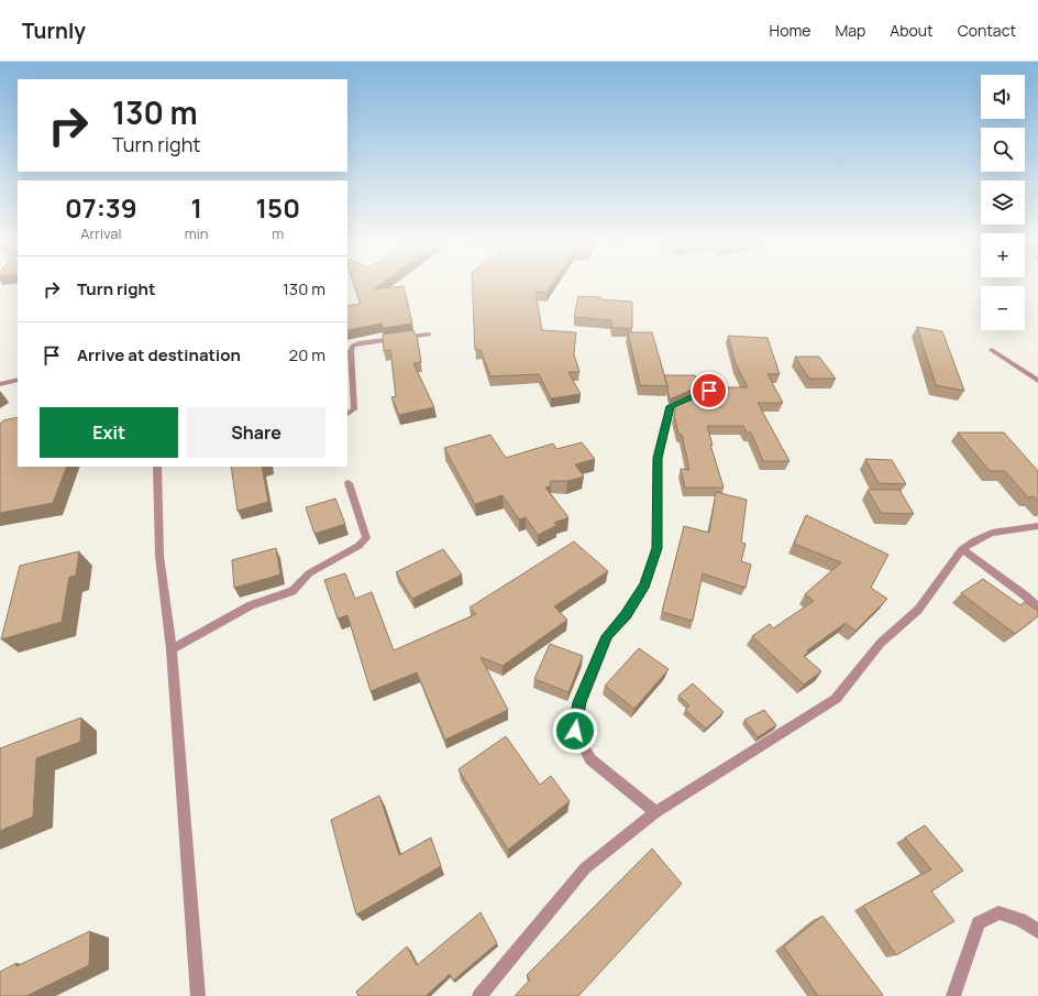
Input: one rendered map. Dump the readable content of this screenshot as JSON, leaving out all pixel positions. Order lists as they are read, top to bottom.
{
  "page": {
    "header": "Turnly",
    "nav": [
      "Home",
      "Map",
      "About",
      "Contact"
    ],
    "map_buttons": ["+", "−"],
    "turn": ["130 m", "Turn right"],
    "eta": [
      "07:39",
      "Arrival",
      "1",
      "min",
      "150",
      "m"
    ],
    "list": [
      {
        "name": "Turn right",
        "value": "130 m"
      },
      {
        "name": "Arrive at destination",
        "value": "20 m"
      }
    ],
    "buttons": ["Exit", "Share"]
  }
}
